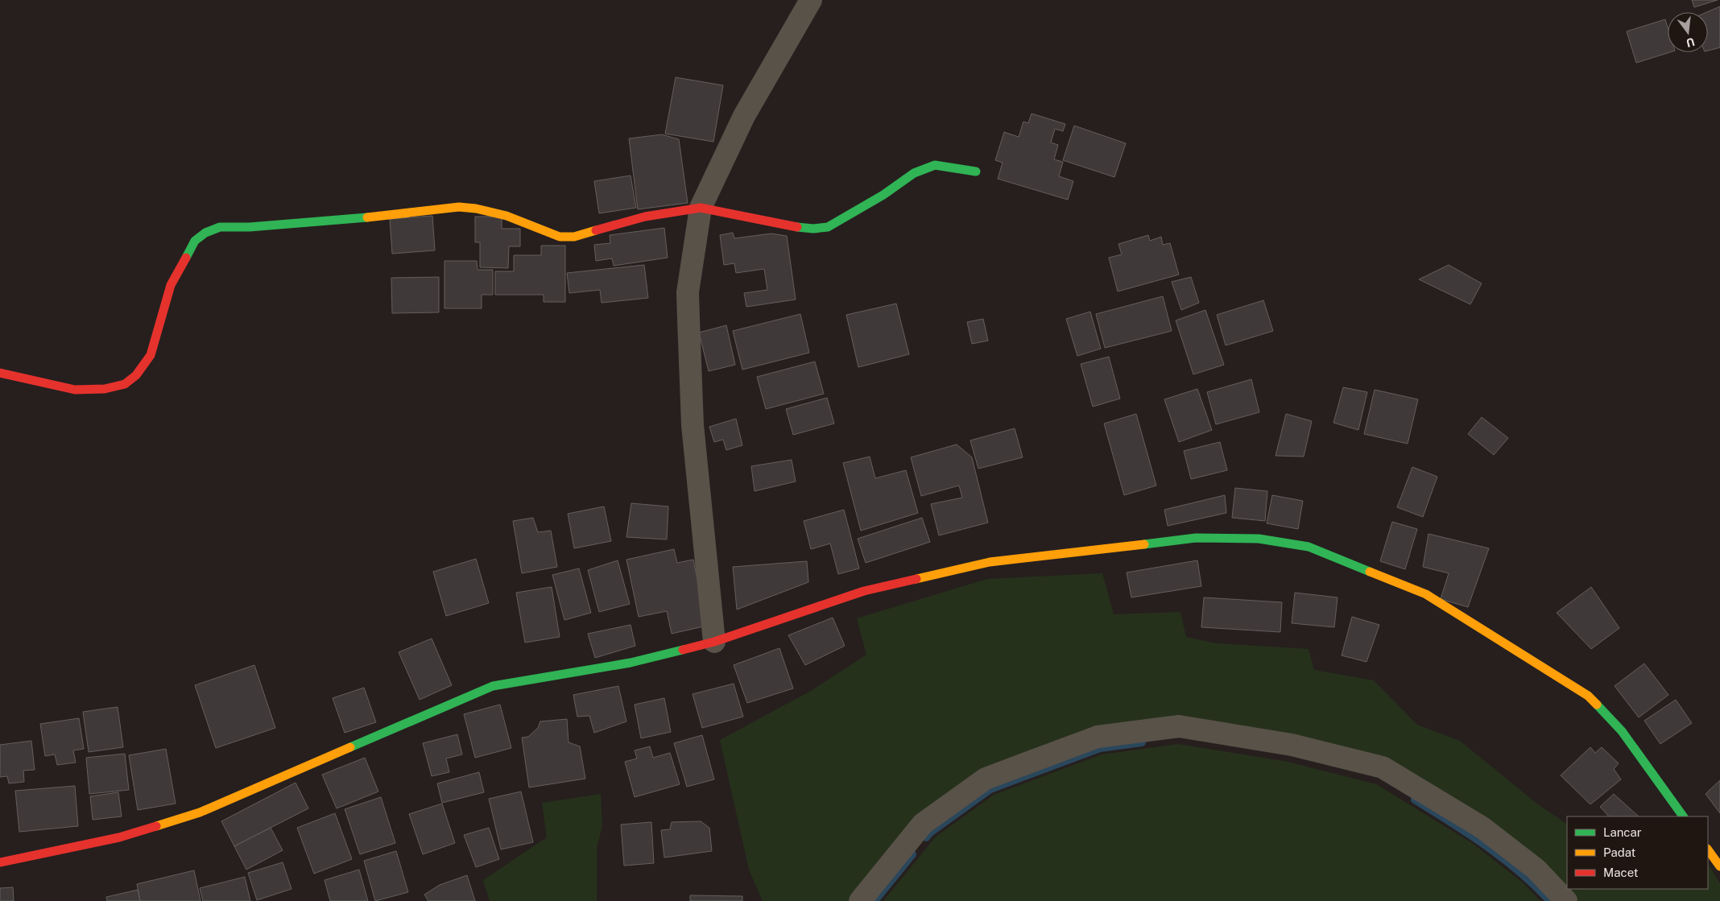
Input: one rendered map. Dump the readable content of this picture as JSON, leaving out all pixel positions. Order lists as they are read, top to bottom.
{
  "legend": ["Lancar", "Padat", "Macet"],
  "north": "bottom"
}
